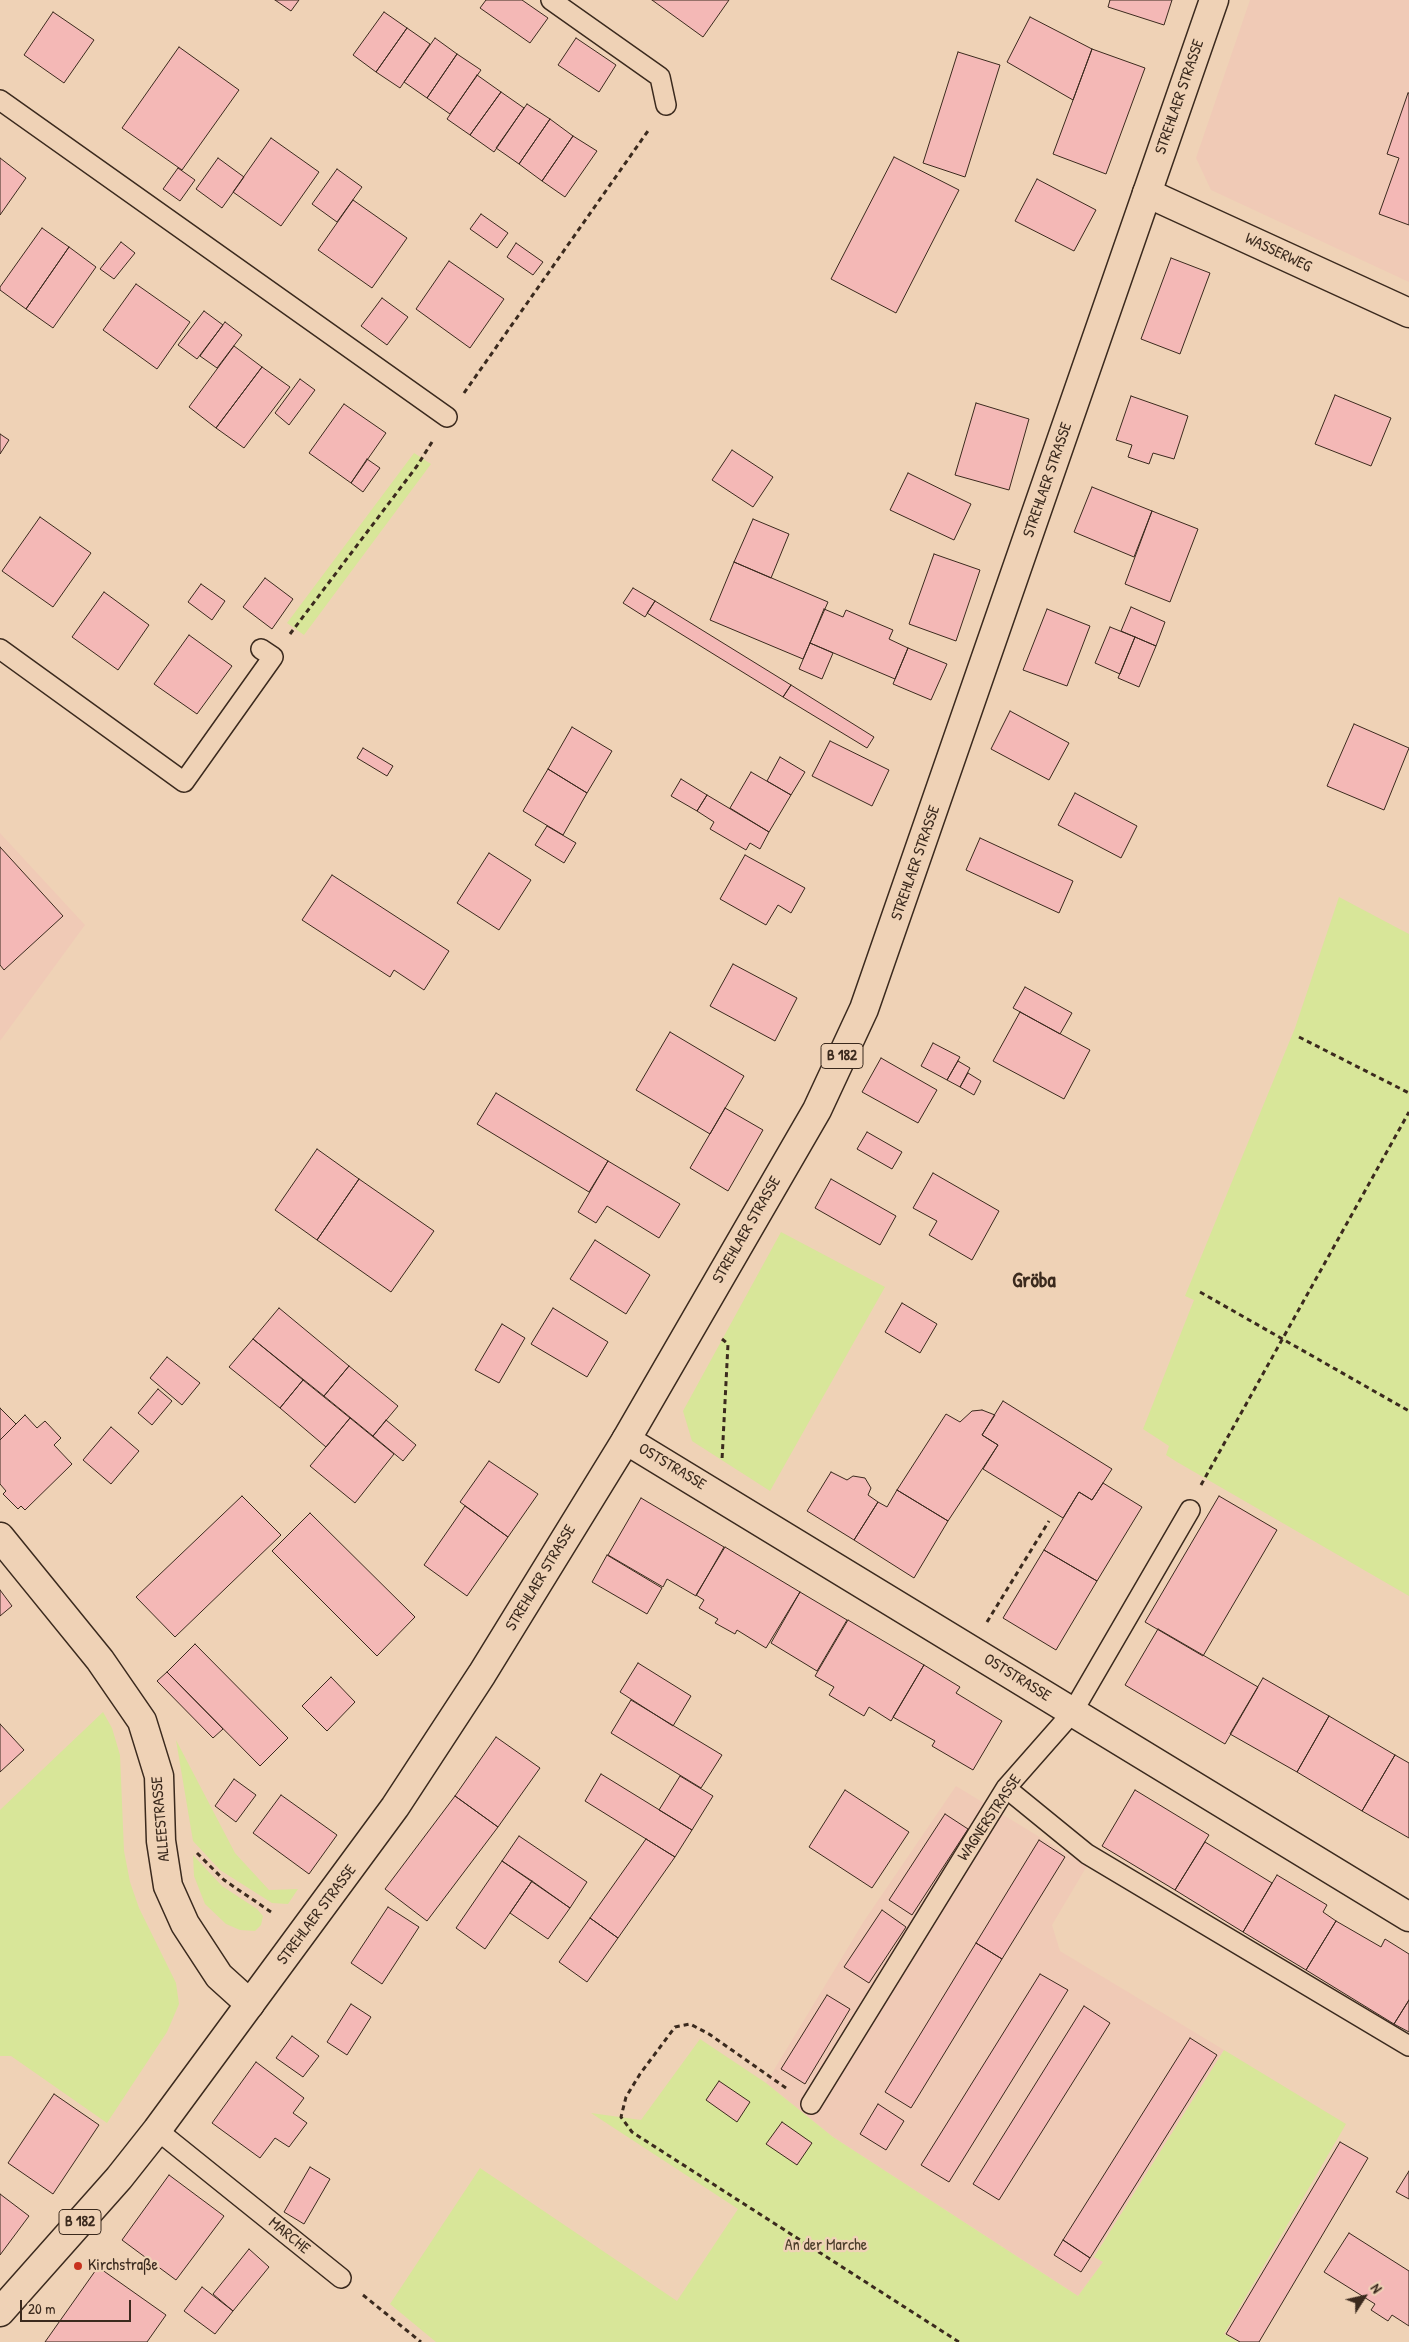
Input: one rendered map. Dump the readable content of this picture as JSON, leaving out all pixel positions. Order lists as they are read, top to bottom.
{
  "streets": {
    "main road": [
      "STREHLAER STRASSE",
      "WASSERWEG",
      "B 182",
      "OSTSTRASSE",
      "ALLEESTRASSE"
    ],
    "lane": ["WAGNERSTRASSE", "MARCHE"]
  },
  "crossings": [
    ["STREHLAER STRASSE", "WASSERWEG"],
    ["STREHLAER STRASSE", "OSTSTRASSE"],
    ["STREHLAER STRASSE", "ALLEESTRASSE"],
    ["STREHLAER STRASSE", "MARCHE"],
    ["OSTSTRASSE", "WAGNERSTRASSE"]
  ],
  "districts": ["Gröba"],
  "parks": ["An der Marche"],
  "places": ["Kirchstraße"],
  "scale_bar": "20 m",
  "north": "top right"
}
